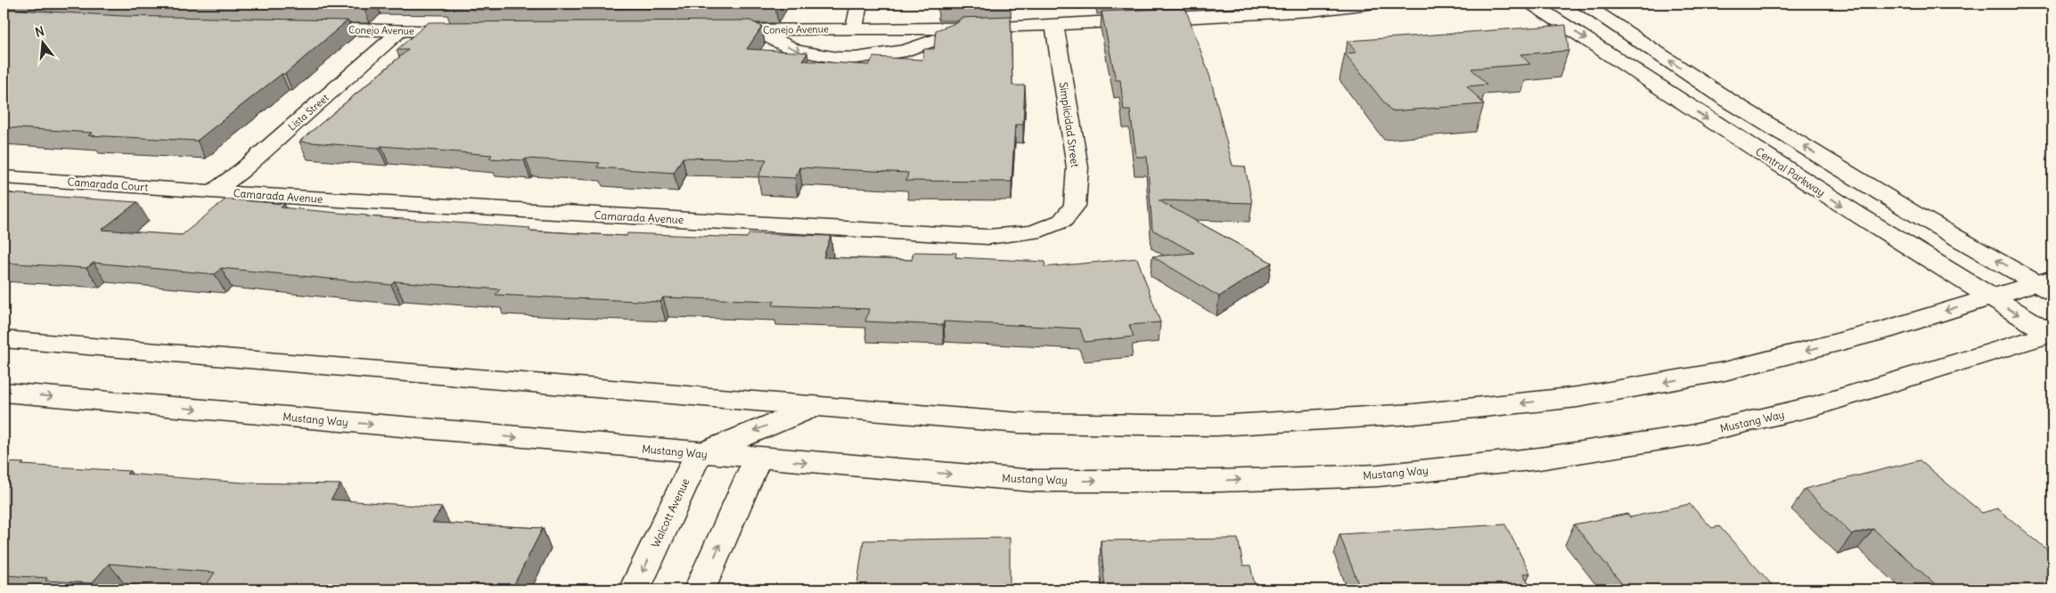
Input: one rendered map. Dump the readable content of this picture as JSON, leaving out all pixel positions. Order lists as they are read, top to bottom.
{
  "streets": {
    "street": [
      "Conejo Avenue",
      "Lista Street",
      "Simplicidad Street",
      "Central Parkway",
      "Camarada Court",
      "Camarada Avenue",
      "Mustang Way",
      "Walcott Avenue"
    ]
  },
  "crossings": [
    ["Conejo Avenue", "Lista Street"],
    ["Conejo Avenue", "Simplicidad Street"],
    ["Lista Street", "Camarada Court"],
    ["Lista Street", "Camarada Avenue"],
    ["Simplicidad Street", "Camarada Avenue"],
    ["Central Parkway", "Mustang Way"],
    ["Camarada Court", "Camarada Avenue"],
    ["Mustang Way", "Walcott Avenue"]
  ],
  "north": "top"
}
